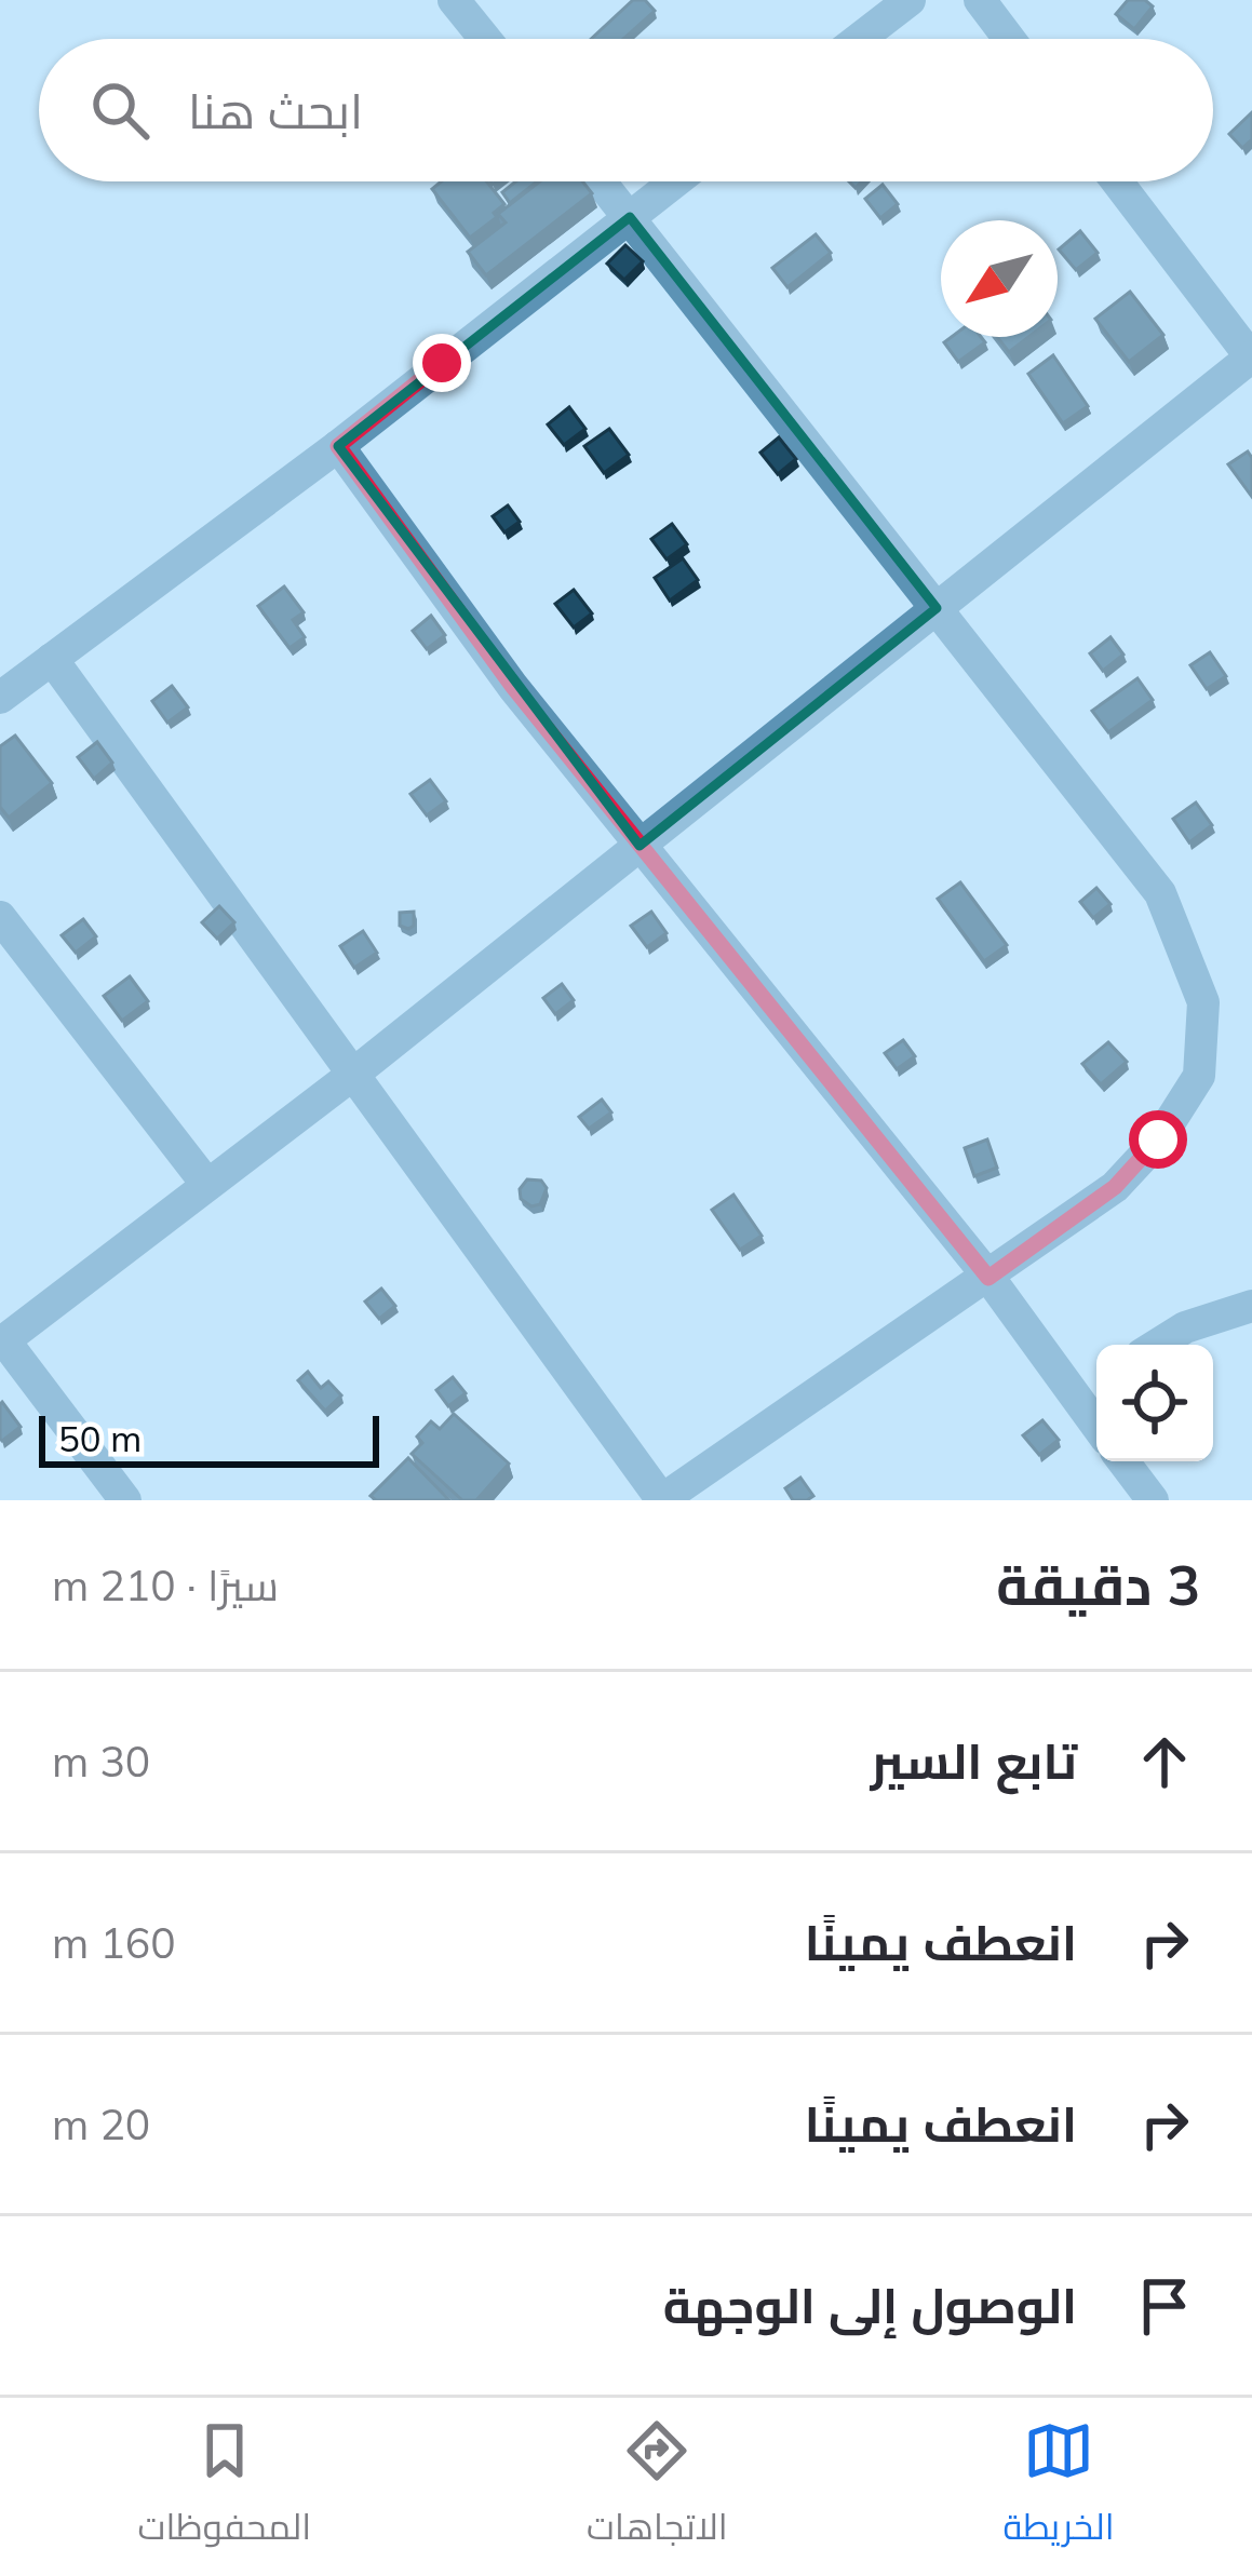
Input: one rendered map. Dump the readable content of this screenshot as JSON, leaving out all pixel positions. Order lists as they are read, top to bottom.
{
  "scale_bar": "50 m",
  "north": "bottom left",
  "page": {
    "search": "ابحث هنا",
    "scale": "50 m",
    "heading": ["3 دقيقة", "سيرًا · 210 m"],
    "list": [
      ["تابع السير", "30 m"],
      ["انعطف يمينًا", "160 m"],
      ["انعطف يمينًا", "20 m"],
      "الوصول إلى الوجهة"
    ],
    "nav": ["الخريطة", "الاتجاهات", "المحفوظات"]
  }
}
